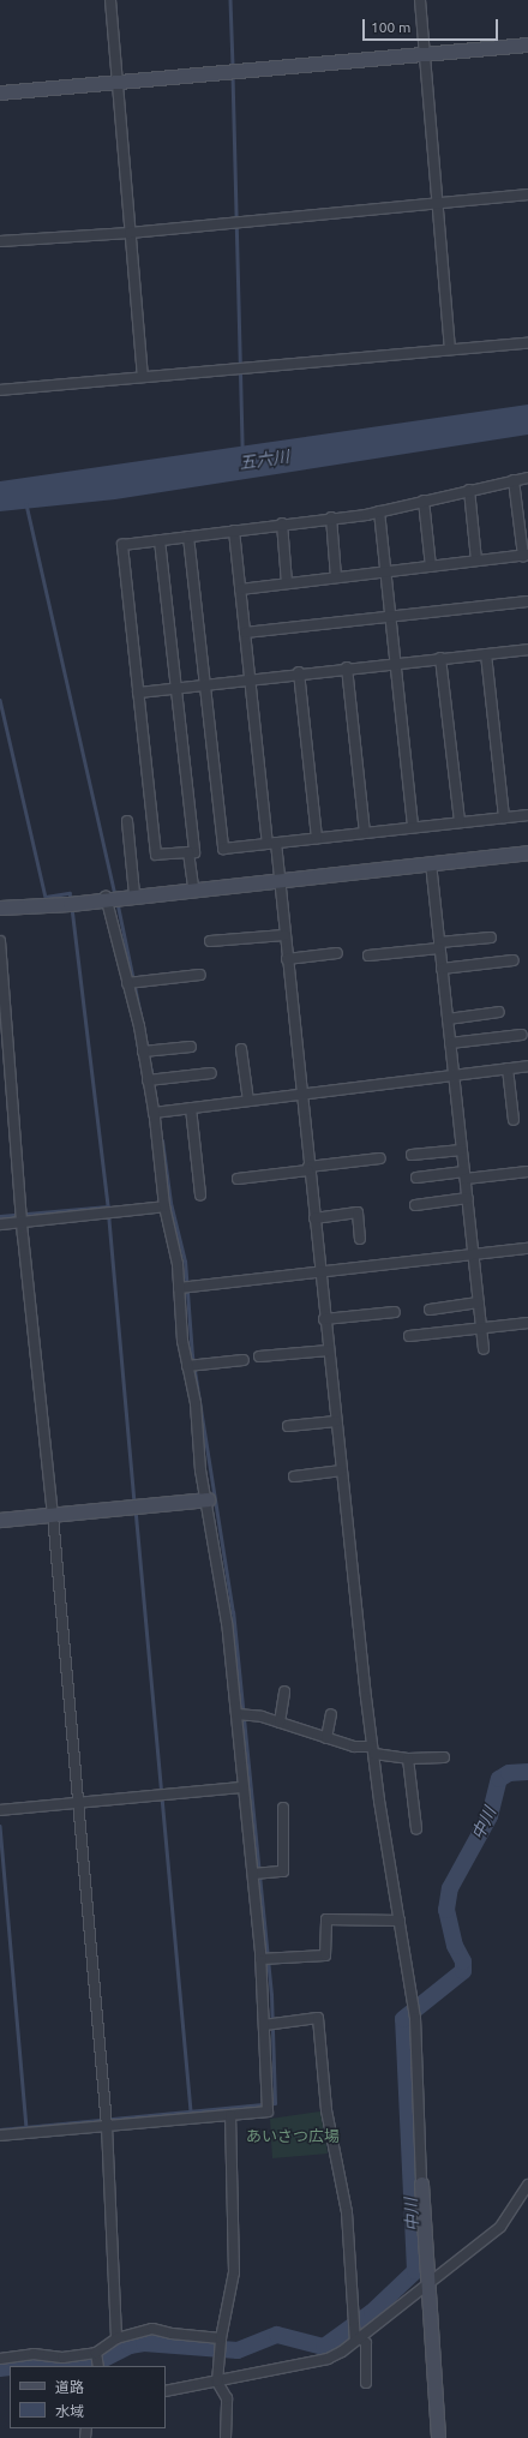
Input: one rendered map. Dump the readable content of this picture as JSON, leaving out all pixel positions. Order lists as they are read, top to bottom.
{
  "water": ["五六川", "中川"],
  "parks": ["あいさつ広場"],
  "legend": ["道路", "水域"],
  "scale_bar": "100 m"
}
